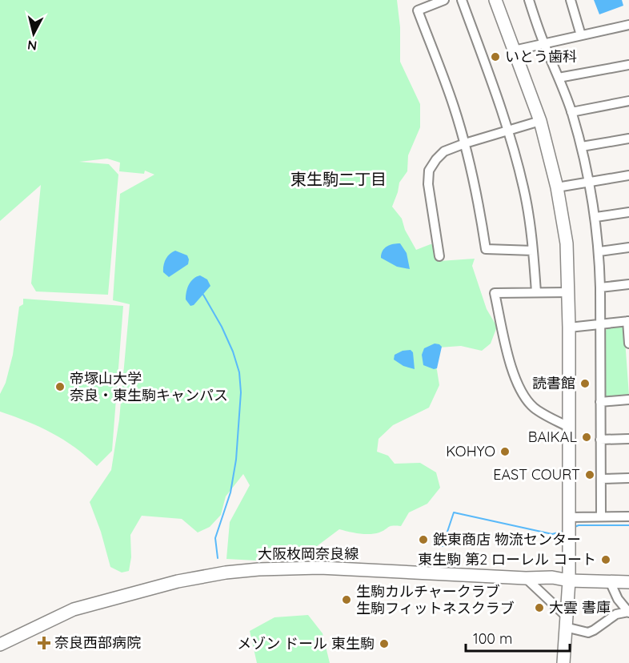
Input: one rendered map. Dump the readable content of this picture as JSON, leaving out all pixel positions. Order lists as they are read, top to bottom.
{
  "streets": {
    "street": ["大阪枚岡奈良線"]
  },
  "districts": ["東生駒二丁目"],
  "places": {
    "other": [
      "いとう歯科",
      "読書館",
      "帝塚山大学 奈良・東生駒キャンパス",
      "BAIKAL",
      "KOHYO",
      "EAST COURT",
      "鉄東商店 物流センター",
      "東生駒 第2 ローレル コート",
      "生駒カルチャークラブ 生駒フィットネスクラブ",
      "大雲 書庫",
      "メゾン ドール 東生駒"
    ],
    "health": ["奈良西部病院"]
  },
  "scale_bar": "100 m",
  "north": "bottom"
}
